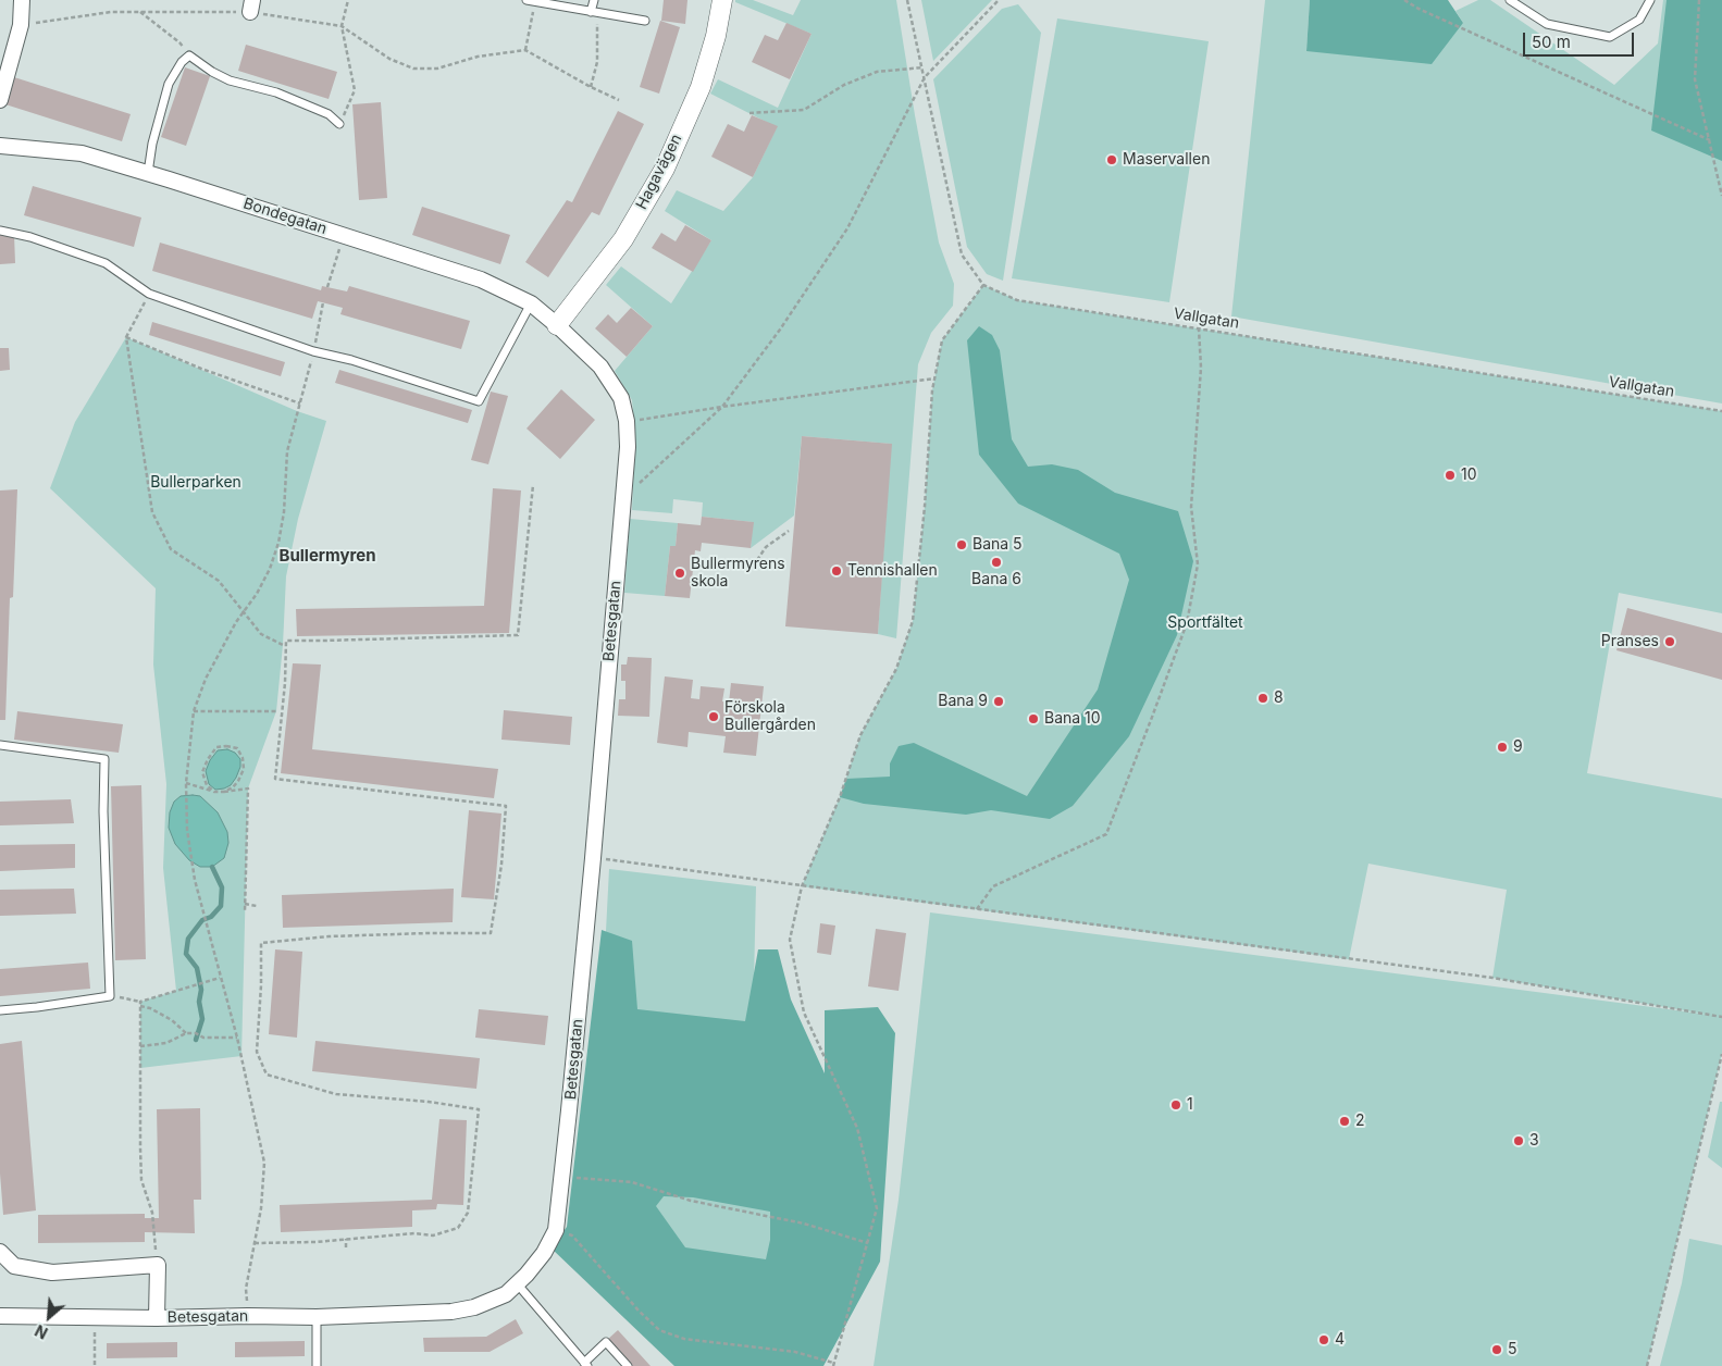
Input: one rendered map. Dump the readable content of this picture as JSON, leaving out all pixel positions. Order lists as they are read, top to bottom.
{
  "streets": {
    "street": ["Hagavägen", "Bondegatan", "Betesgatan"],
    "path": ["Vallgatan"]
  },
  "crossings": [
    ["Hagavägen", "Bondegatan"],
    ["Hagavägen", "Betesgatan"],
    ["Bondegatan", "Betesgatan"]
  ],
  "districts": ["Bullermyren"],
  "parks": ["Bullerparken", "Sportfältet"],
  "places": [
    "Maservallen",
    "10",
    "Bana 5",
    "Bana 6",
    "Tennishallen",
    "Bullermyrens skola",
    "Pranses",
    "8",
    "Bana 9",
    "Förskola Bullergården",
    "Bana 10",
    "9",
    "1",
    "2",
    "3",
    "4",
    "5"
  ],
  "scale_bar": "50 m",
  "north": "bottom left"
}
